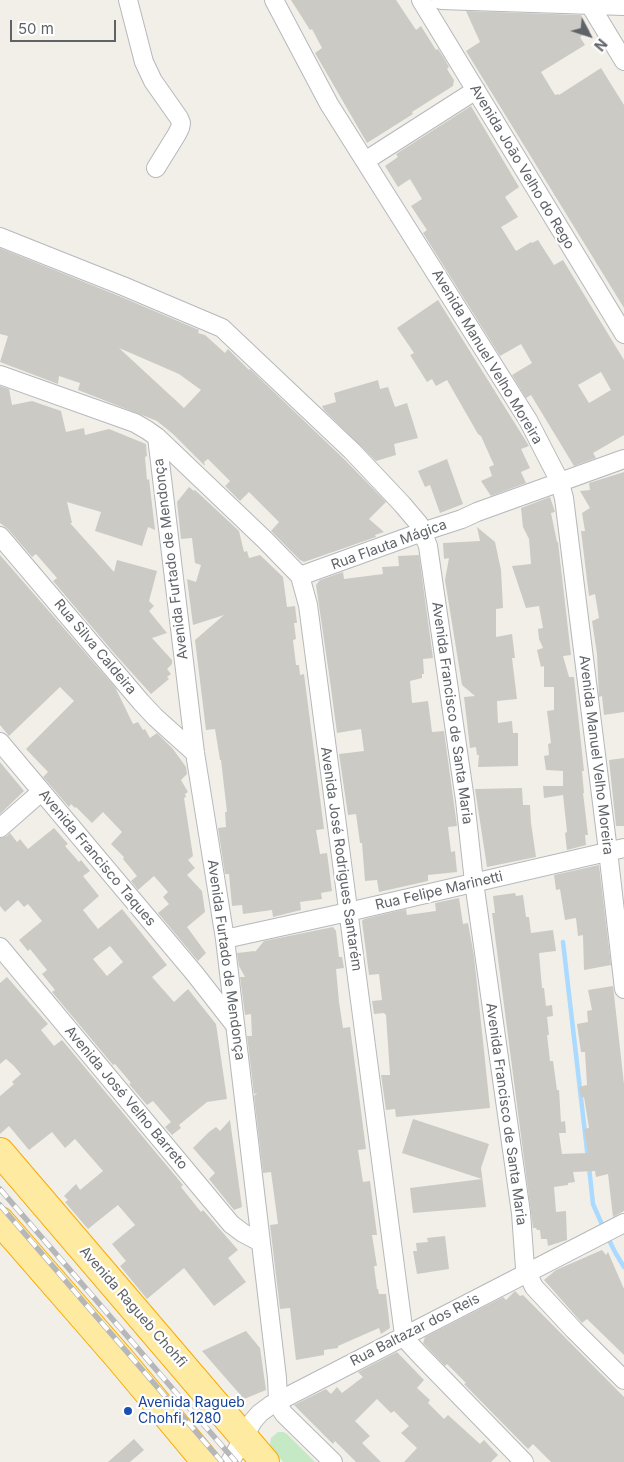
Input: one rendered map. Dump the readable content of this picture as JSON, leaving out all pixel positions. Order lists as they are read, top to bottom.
{
  "streets": {
    "highway": ["Avenida Ragueb Chohfi"],
    "street": [
      "Avenida João Velho do Rego",
      "Avenida Manuel Velho Moreira",
      "Rua Flauta Mágica",
      "Avenida Furtado de Mendonça",
      "Rua Silva Caldeira",
      "Avenida Francisco de Santa Maria",
      "Avenida Francisco Taques",
      "Avenida José Rodrigues Santarém",
      "Rua Felipe Marinetti",
      "Avenida José Velho Barreto",
      "Rua Baltazar dos Reis"
    ]
  },
  "crossings": [
    ["Avenida Manuel Velho Moreira", "Rua Flauta Mágica"],
    ["Avenida Manuel Velho Moreira", "Rua Felipe Marinetti"],
    ["Rua Flauta Mágica", "Avenida Francisco de Santa Maria"],
    ["Rua Flauta Mágica", "Avenida José Rodrigues Santarém"],
    ["Avenida Furtado de Mendonça", "Rua Silva Caldeira"],
    ["Avenida Furtado de Mendonça", "Avenida Francisco Taques"],
    ["Avenida Furtado de Mendonça", "Avenida José Rodrigues Santarém"],
    ["Avenida Furtado de Mendonça", "Rua Felipe Marinetti"],
    ["Avenida Furtado de Mendonça", "Avenida José Velho Barreto"],
    ["Avenida Furtado de Mendonça", "Rua Baltazar dos Reis"],
    ["Avenida Francisco de Santa Maria", "Rua Felipe Marinetti"],
    ["Avenida Francisco de Santa Maria", "Rua Baltazar dos Reis"],
    ["Avenida José Rodrigues Santarém", "Rua Felipe Marinetti"],
    ["Avenida José Rodrigues Santarém", "Rua Baltazar dos Reis"],
    ["Avenida Ragueb Chohfi", "Rua Baltazar dos Reis"]
  ],
  "places": ["Avenida Ragueb Chohfi, 1280"],
  "scale_bar": "50 m",
  "north": "bottom right"
}
